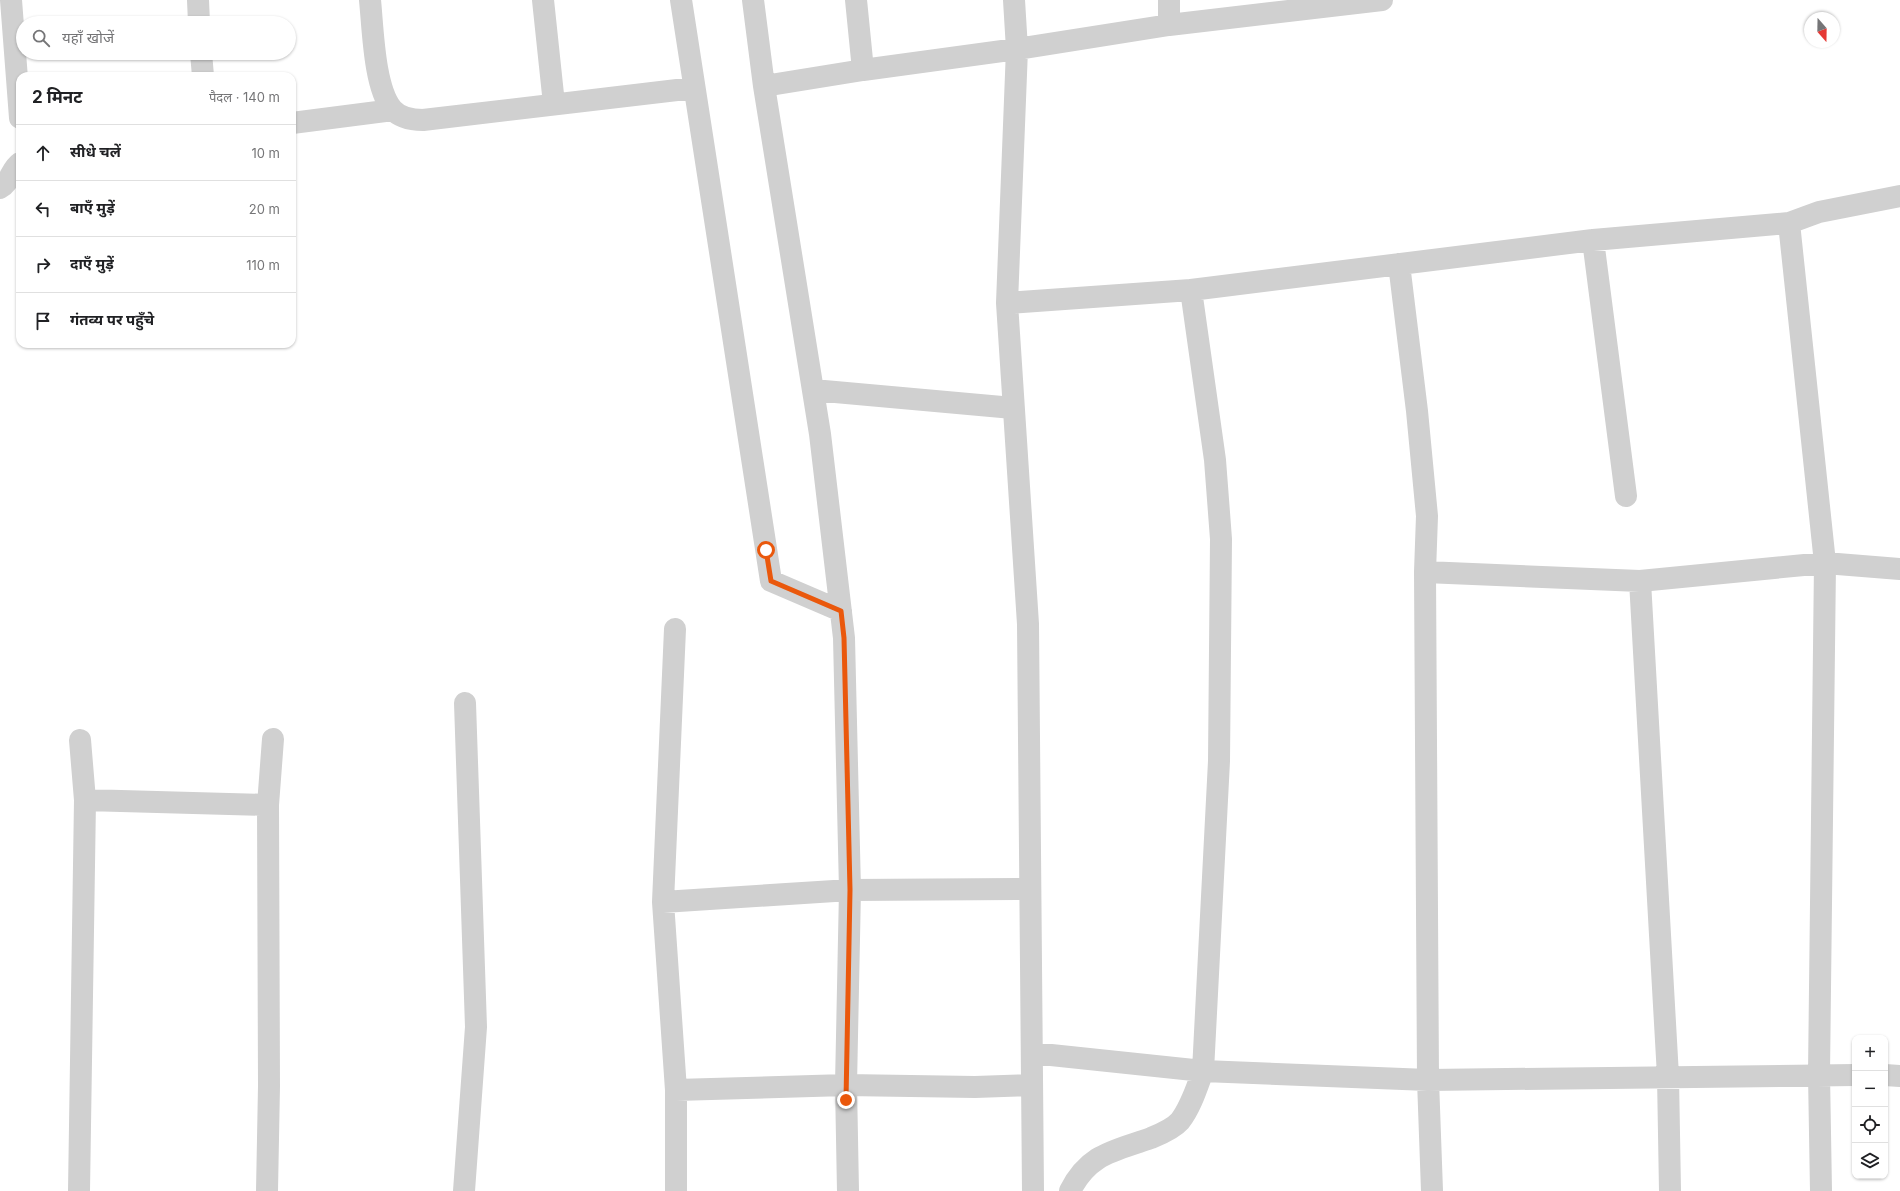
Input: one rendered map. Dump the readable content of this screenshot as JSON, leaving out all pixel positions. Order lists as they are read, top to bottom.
{
  "north": "bottom",
  "page": {
    "search": "यहाँ खोजें",
    "heading": ["2 मिनट", "पैदल · 140 m"],
    "list": [
      ["सीधे चलें", "10 m"],
      ["बाएँ मुड़ें", "20 m"],
      ["दाएँ मुड़ें", "110 m"],
      "गंतव्य पर पहुँचे"
    ],
    "map_buttons": ["+", "−"]
  }
}
